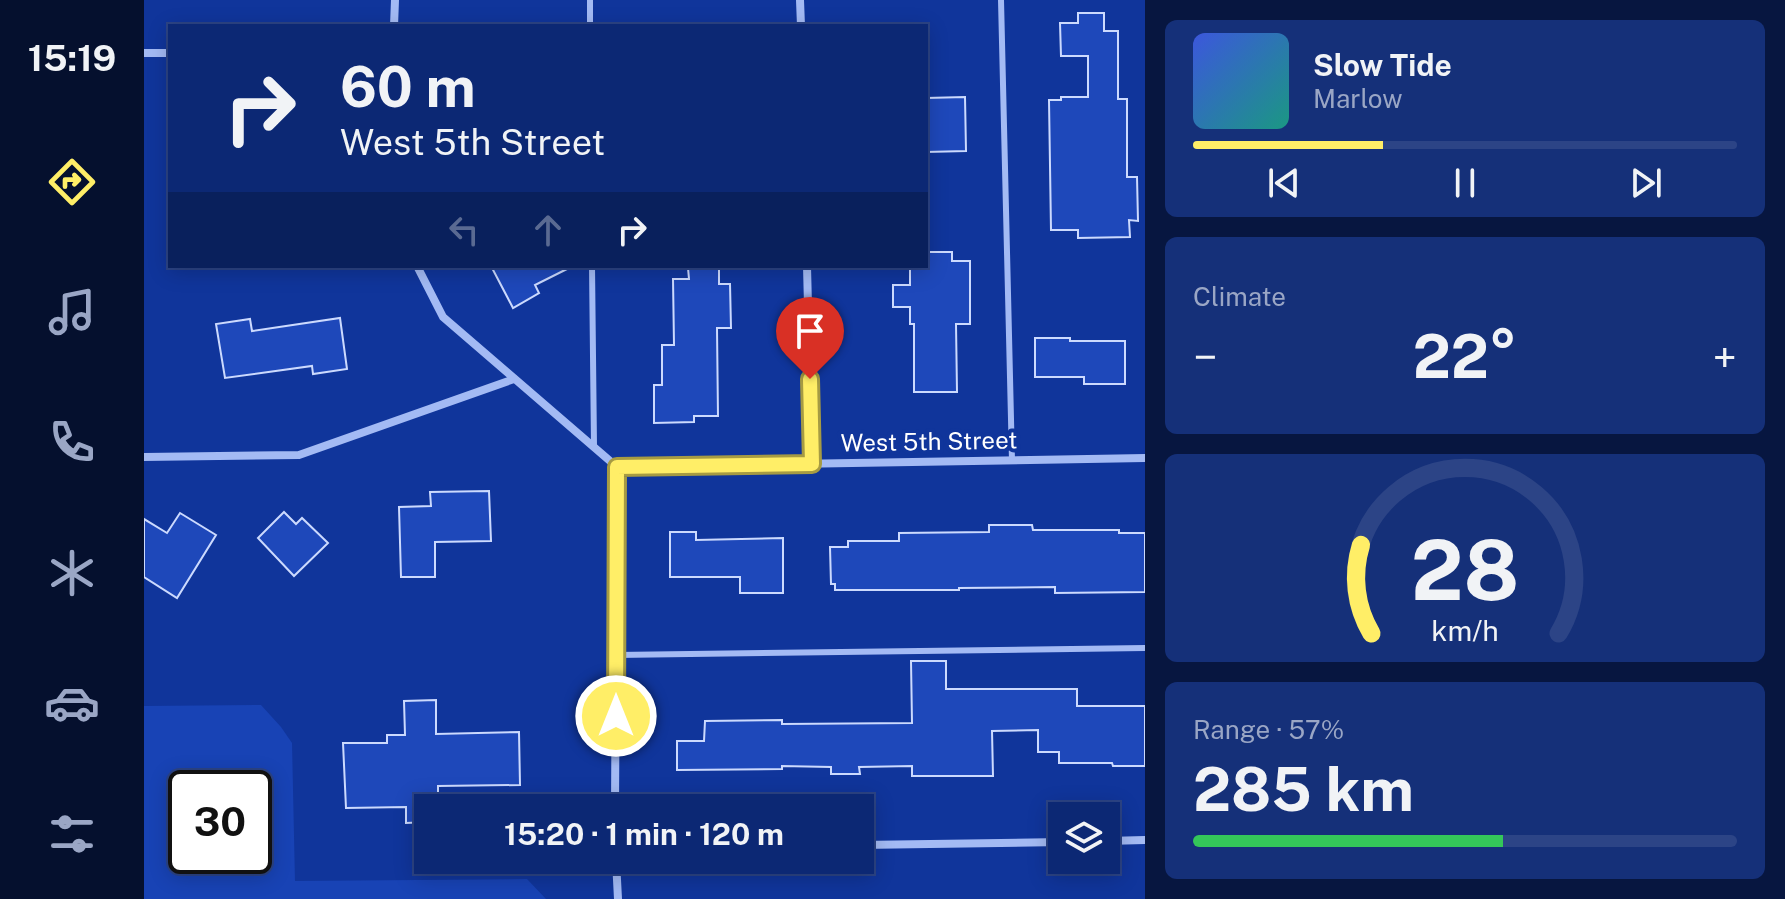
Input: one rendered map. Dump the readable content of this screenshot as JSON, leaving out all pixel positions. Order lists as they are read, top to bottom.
{
  "streets": {
    "street": ["West 5th Street"]
  },
  "page": {
    "tabs": "15:19",
    "turn": ["60 m", "West 5th Street"],
    "song": ["Slow Tide", "Marlow"],
    "tile": [
      "Climate",
      ["Range · 57%", "285 km"]
    ],
    "heat": ["−", "22°", "+"],
    "limit": "30",
    "trip": "15:20 · 1 min · 120 m",
    "gauge": ["28", "km/h"]
  }
}
